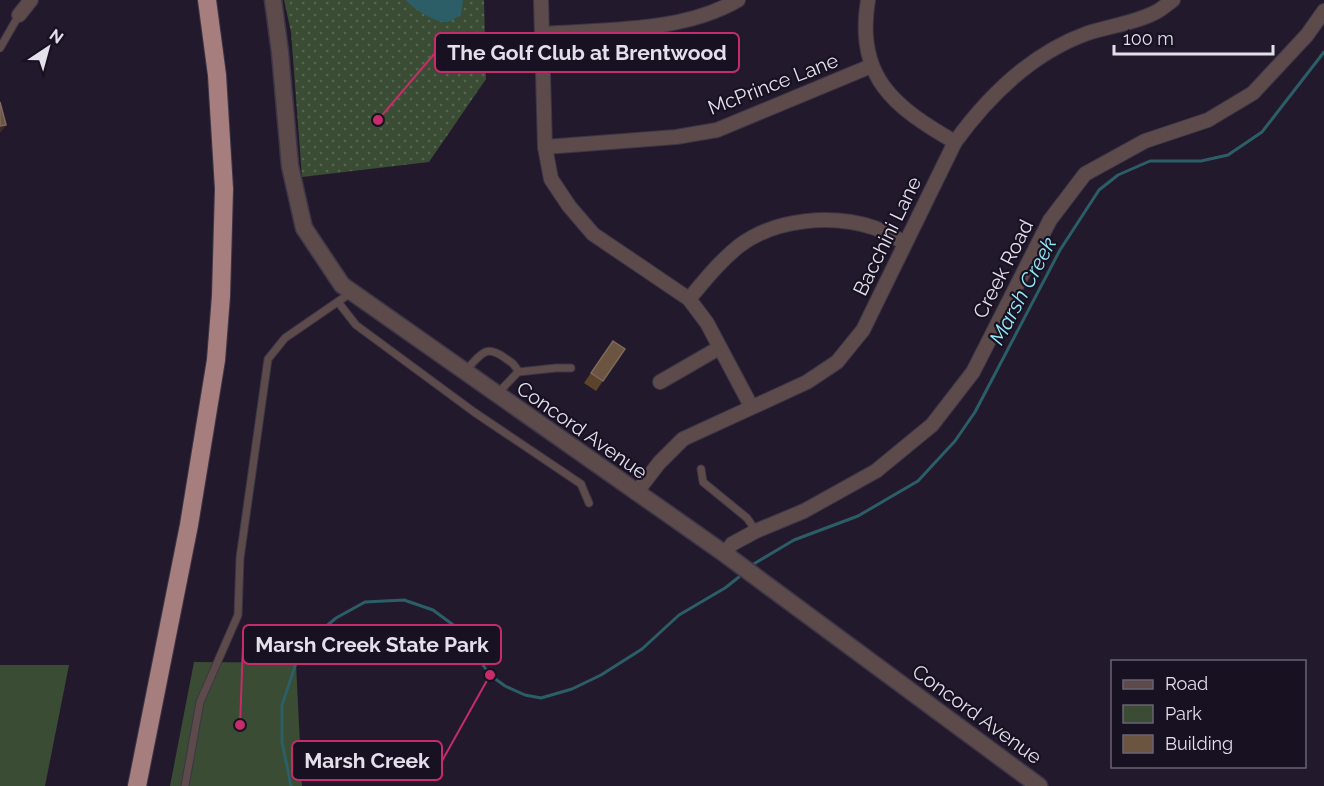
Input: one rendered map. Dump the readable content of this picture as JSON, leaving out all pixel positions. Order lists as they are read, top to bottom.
{
  "streets": {
    "street": [
      "McPrince Lane",
      "Bacchini Lane",
      "Creek Road",
      "Concord Avenue"
    ]
  },
  "crossings": [
    ["Bacchini Lane", "Concord Avenue"],
    ["Creek Road", "Concord Avenue"]
  ],
  "water": ["Marsh Creek"],
  "places": ["The Golf Club at Brentwood", "Marsh Creek", "Marsh Creek State Park"],
  "legend": ["Road", "Park", "Building"],
  "scale_bar": "100 m",
  "north": "top right"
}
